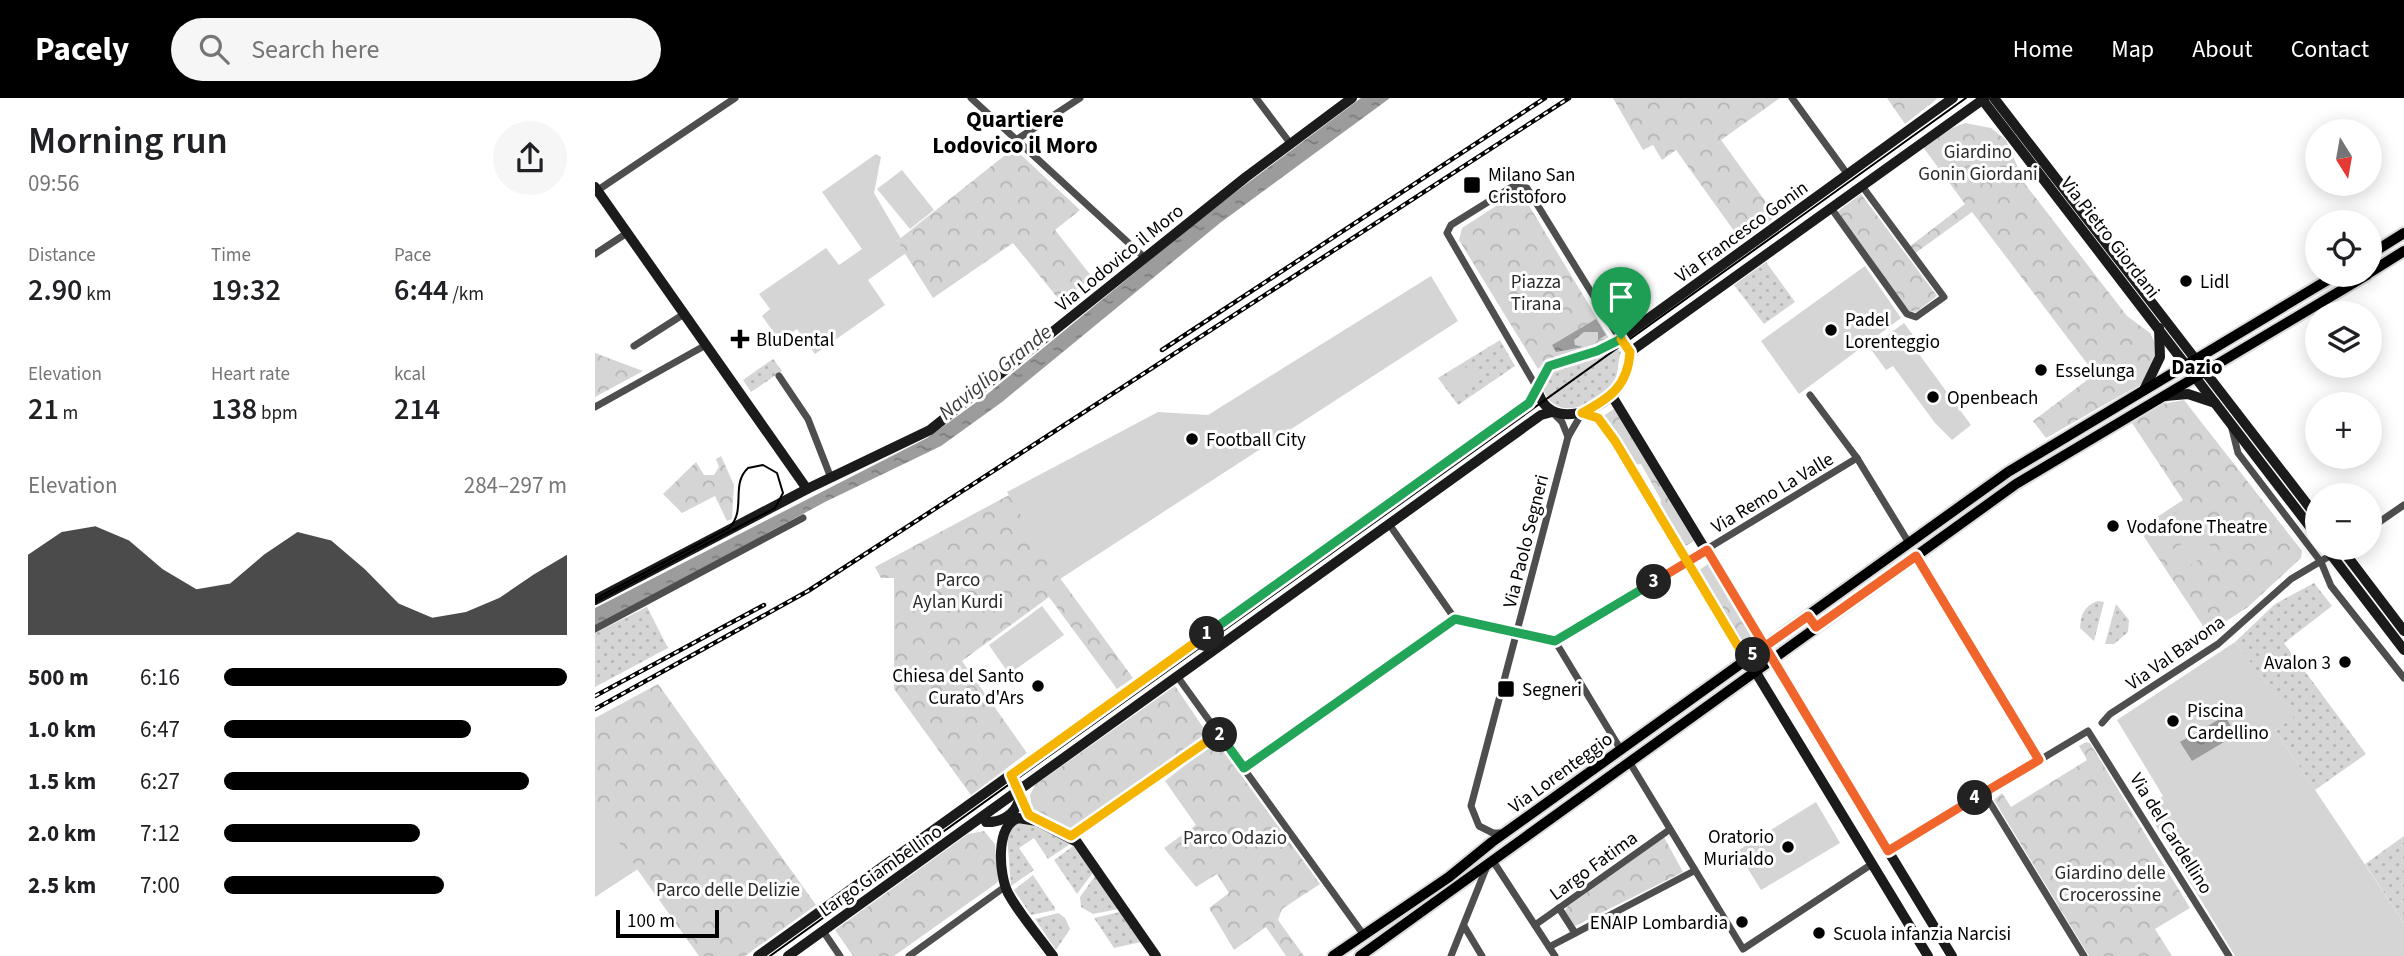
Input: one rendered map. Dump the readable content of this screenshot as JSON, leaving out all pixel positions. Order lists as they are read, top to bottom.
{
  "streets": {
    "main road": ["Via Lorenteggio"],
    "street": [
      "Via Francesco Gonin",
      "Via Pietro Giordani",
      "Via Lodovico il Moro",
      "Via Remo La Valle",
      "Via Paolo Segneri",
      "Via Val Bavona",
      "Via del Cardellino",
      "Largo Fatima",
      "Largo Giambellino"
    ]
  },
  "crossings": [
    ["Via Francesco Gonin", "Via Pietro Giordani"],
    ["Via Pietro Giordani", "Via Lorenteggio"],
    ["Via Paolo Segneri", "Via Lorenteggio"]
  ],
  "districts": ["Quartiere Lodovico il Moro", "Dazio"],
  "water": ["Naviglio Grande"],
  "parks": [
    "Giardino Gonin Giordani",
    "Piazza Tirana",
    "Parco Aylan Kurdi",
    "Parco Odazio",
    "Giardino delle Crocerossine",
    "Parco delle Delizie"
  ],
  "places": {
    "transit": ["Milano San Cristoforo", "Segneri"],
    "other": [
      "Lidl",
      "Padel Lorenteggio",
      "Esselunga",
      "Openbeach",
      "Football City",
      "Vodafone Theatre",
      "Avalon 3",
      "Chiesa del Santo Curato d'Ars",
      "Piscina Cardellino",
      "Oratorio Murialdo",
      "ENAIP Lombardia",
      "Scuola infanzia Narcisi"
    ],
    "health": ["BluDental"]
  },
  "scale_bar": "100 m",
  "north": "bottom",
  "page": {
    "header": "Pacely",
    "search": "Search here",
    "nav": [
      "Home",
      "Map",
      "About",
      "Contact"
    ],
    "heading": ["Morning run", "09:56"],
    "map_buttons": ["+", "−"],
    "stats": [
      ["Distance", "2.90 km"],
      ["Time", "19:32"],
      ["Pace", "6:44 /km"],
      ["Elevation", "21 m"],
      ["Heart rate", "138 bpm"],
      ["kcal", "214"]
    ],
    "chart": ["Elevation", "284–297 m"],
    "pins": [
      "3",
      "1",
      "5",
      "2",
      "4"
    ],
    "list": [
      {
        "name": "500 m",
        "note": "6:16"
      },
      {
        "name": "1.0 km",
        "note": "6:47"
      },
      {
        "name": "1.5 km",
        "note": "6:27"
      },
      {
        "name": "2.0 km",
        "note": "7:12"
      },
      {
        "name": "2.5 km",
        "note": "7:00"
      }
    ],
    "scale": "100 m"
  }
}
